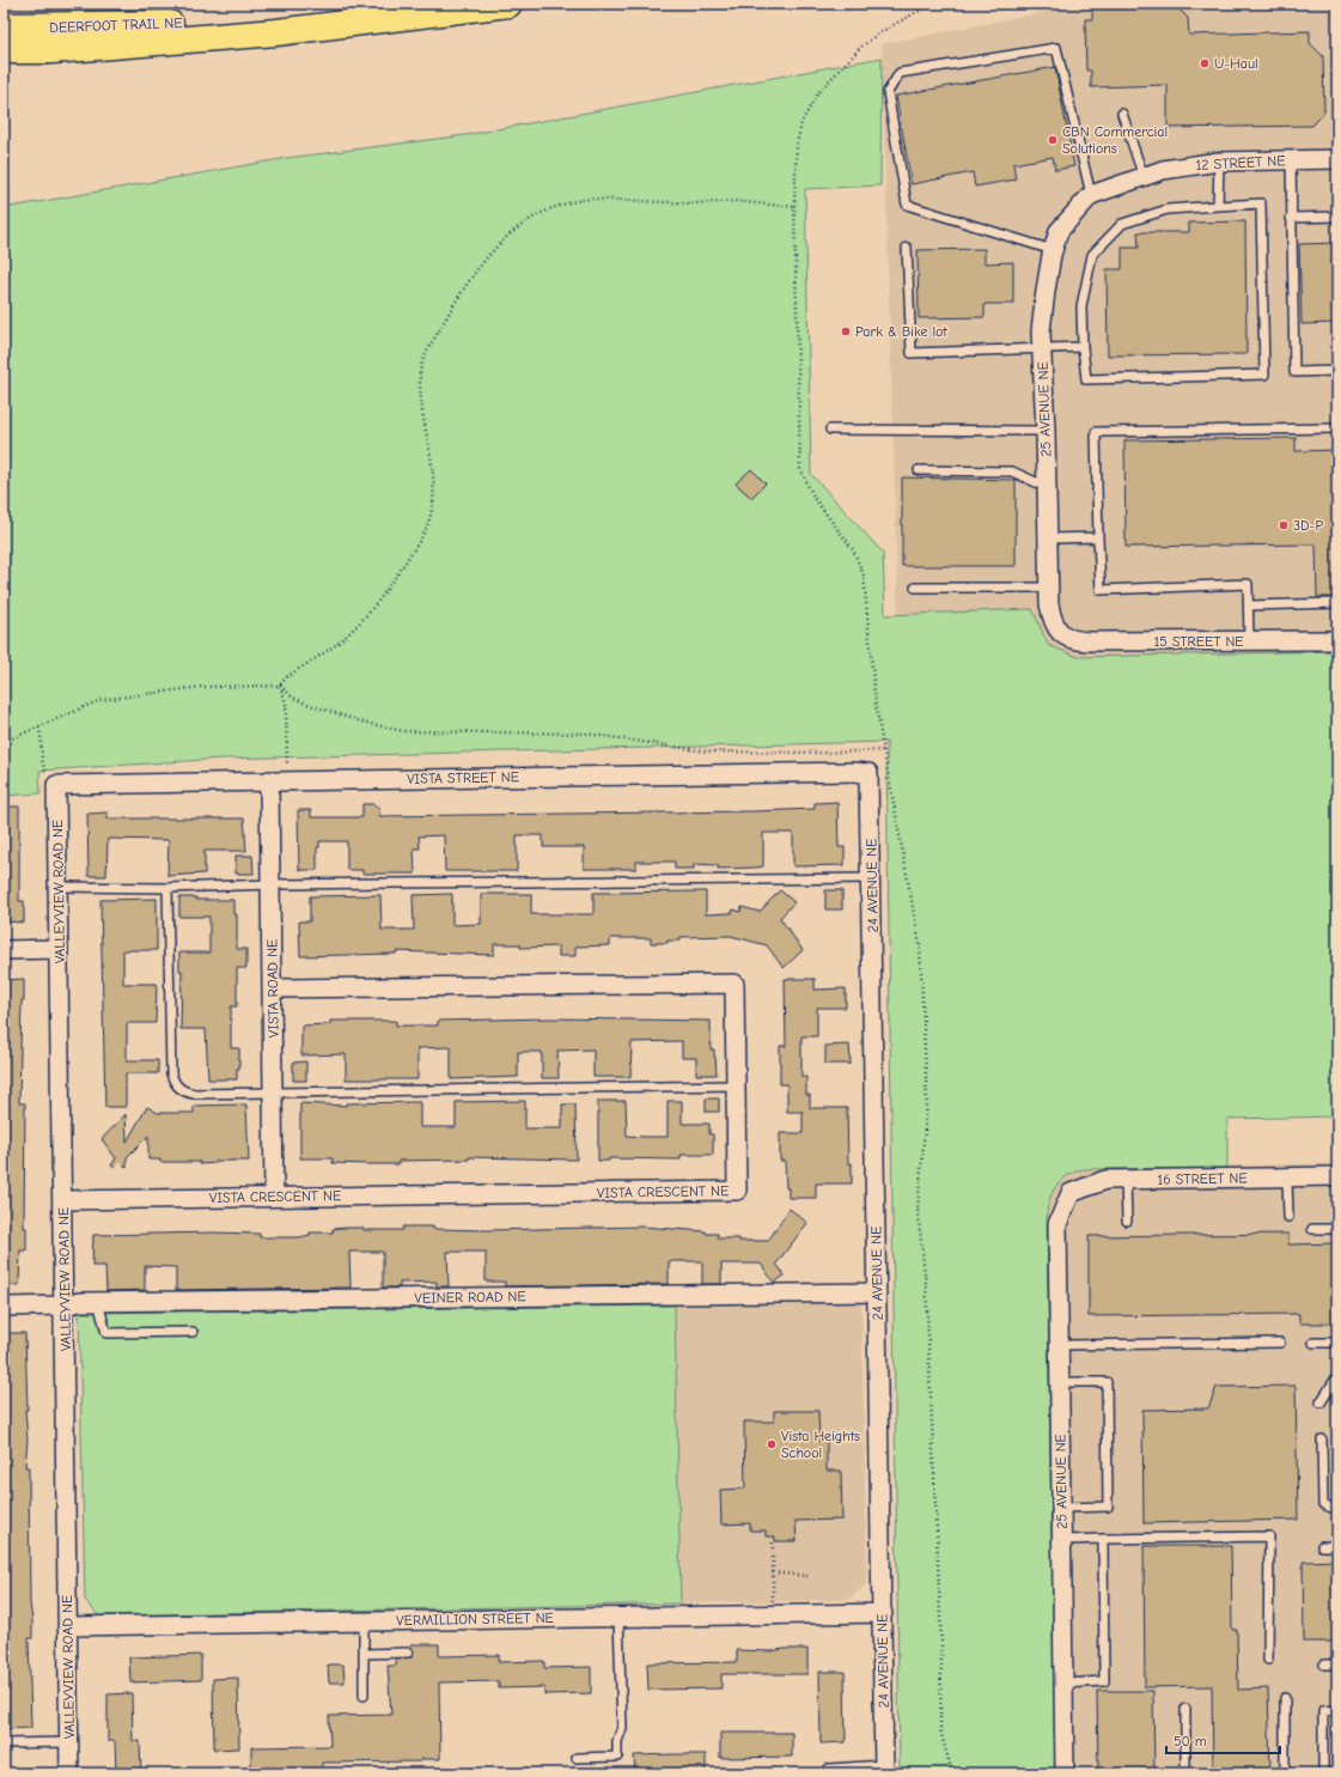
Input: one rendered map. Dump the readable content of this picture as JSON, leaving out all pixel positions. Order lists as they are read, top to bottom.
{
  "streets": {
    "highway": ["DEERFOOT TRAIL NE"],
    "street": [
      "12 STREET NE",
      "25 AVENUE NE",
      "15 STREET NE",
      "VISTA STREET NE",
      "24 AVENUE NE",
      "VALLEYVIEW ROAD NE",
      "VISTA ROAD NE",
      "16 STREET NE",
      "VISTA CRESCENT NE",
      "VEINER ROAD NE",
      "VERMILLION STREET NE"
    ]
  },
  "crossings": [
    ["12 STREET NE", "25 AVENUE NE"],
    ["25 AVENUE NE", "15 STREET NE"],
    ["25 AVENUE NE", "16 STREET NE"],
    ["VISTA STREET NE", "24 AVENUE NE"],
    ["VISTA STREET NE", "VALLEYVIEW ROAD NE"],
    ["VISTA STREET NE", "VISTA ROAD NE"],
    ["24 AVENUE NE", "VEINER ROAD NE"],
    ["24 AVENUE NE", "VERMILLION STREET NE"],
    ["VALLEYVIEW ROAD NE", "VISTA CRESCENT NE"],
    ["VALLEYVIEW ROAD NE", "VEINER ROAD NE"],
    ["VALLEYVIEW ROAD NE", "VERMILLION STREET NE"],
    ["VISTA ROAD NE", "VISTA CRESCENT NE"]
  ],
  "places": [
    "U-Haul",
    "CBN Commercial Solutions",
    "Park & Bike lot",
    "3D-P",
    "Vista Heights School"
  ],
  "scale_bar": "50 m"
}
